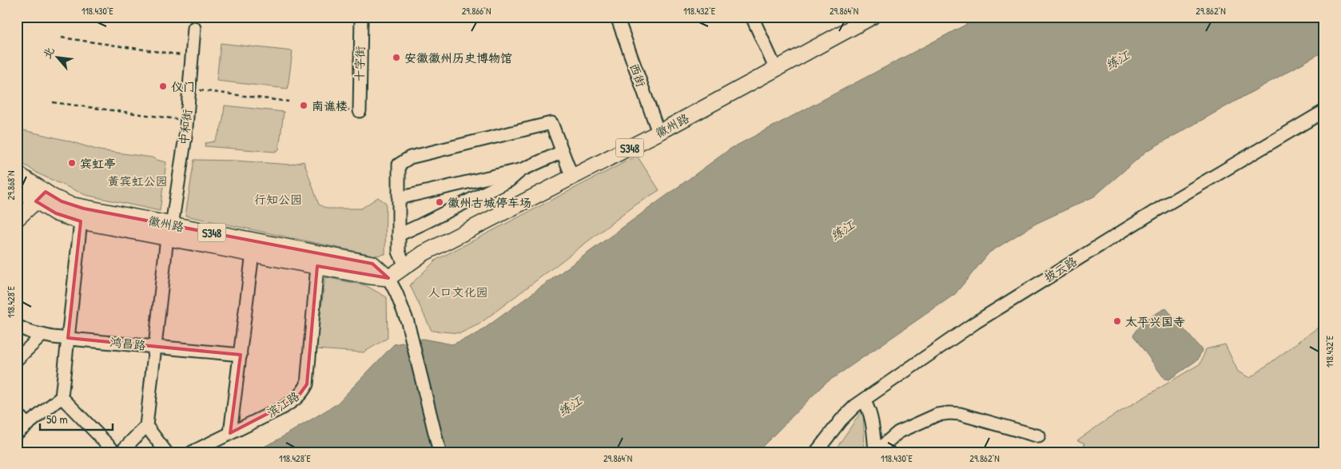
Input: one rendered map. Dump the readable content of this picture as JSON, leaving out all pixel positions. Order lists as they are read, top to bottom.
{
  "streets": {
    "main road": ["徽州路", "S348"],
    "street": [
      "十字街",
      "西街",
      "中和街",
      "披云路",
      "鸿昌路",
      "滨江路"
    ]
  },
  "crossings": [
    ["西街", "徽州路"],
    ["徽州路", "中和街"],
    ["徽州路", "滨江路"],
    ["中和街", "鸿昌路"]
  ],
  "water": ["练江"],
  "parks": ["黄宾虹公园", "行知公园", "人口文化园"],
  "places": [
    "安徽徽州历史博物馆",
    "仪门",
    "南谯楼",
    "宾虹亭",
    "徽州古城停车场",
    "太平兴国寺"
  ],
  "scale_bar": "50 m",
  "north": "top left",
  "coordinates": [
    "118.430°E",
    "29.866°N",
    "118.432°E",
    "29.864°N",
    "29.862°N",
    "29.868°N",
    "118.428°E"
  ]
}
